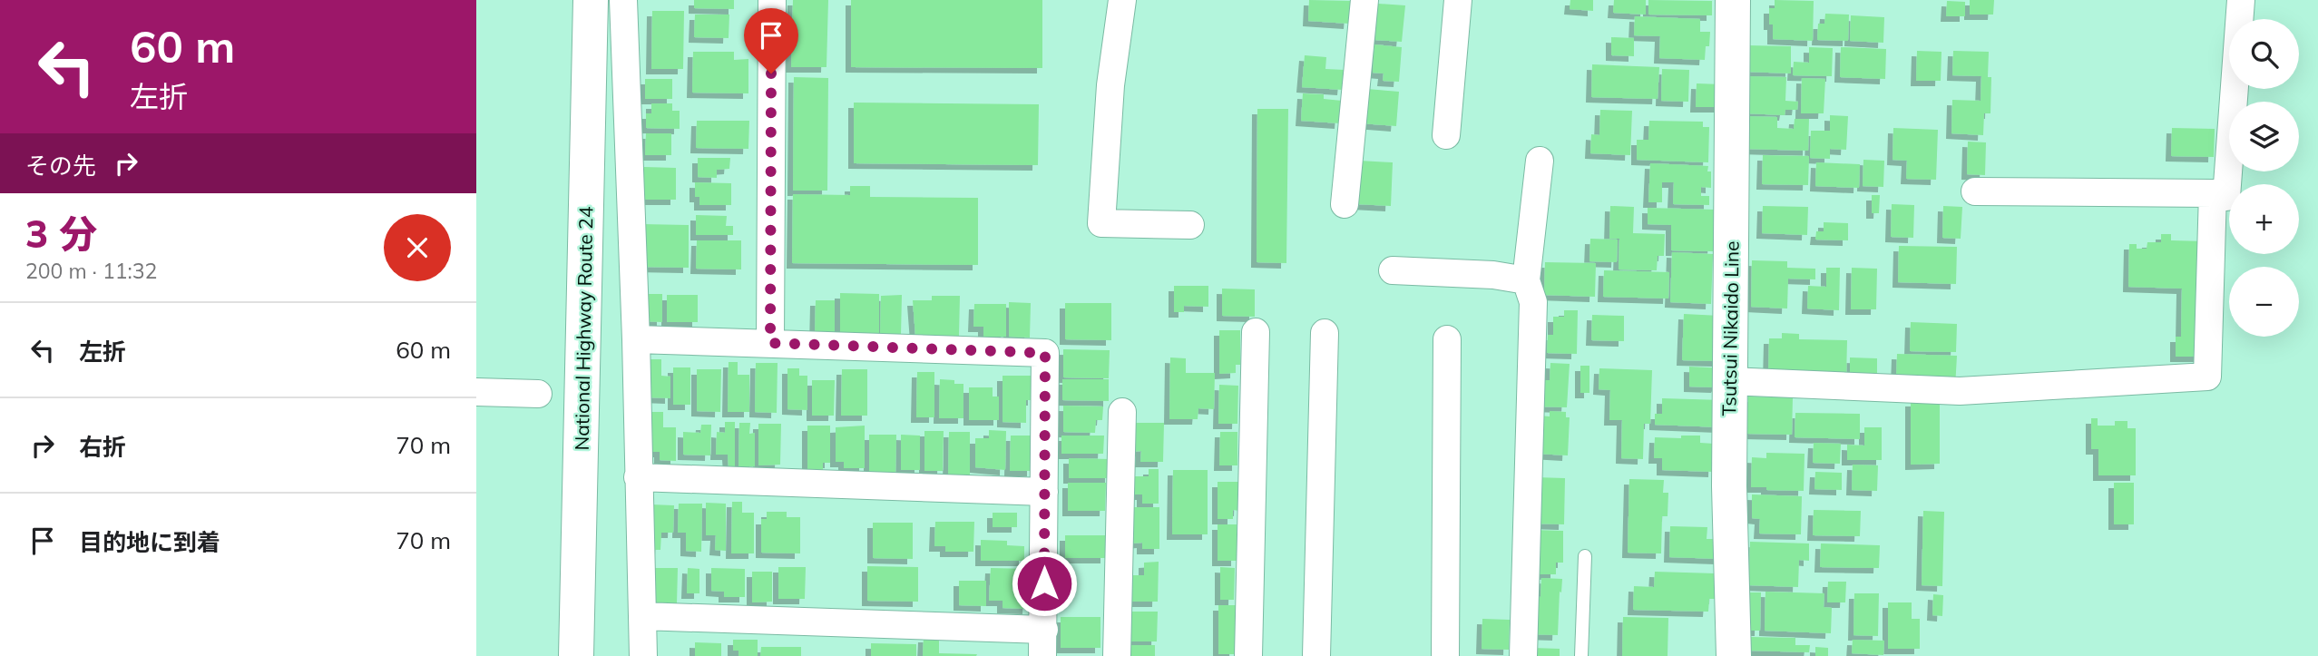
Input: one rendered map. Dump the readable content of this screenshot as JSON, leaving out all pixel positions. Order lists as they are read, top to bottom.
{
  "streets": {
    "main road": ["National Highway Route 24", "Tsutsui Nikaido Line"]
  },
  "page": {
    "turn": ["60 m", "左折"],
    "map_buttons": ["+", "−"],
    "then": "その先",
    "heading": ["3 分", "200 m · 11:32"],
    "list": [
      {
        "name": "左折",
        "value": "60 m"
      },
      {
        "name": "右折",
        "value": "70 m"
      },
      {
        "name": "目的地に到着",
        "value": "70 m"
      }
    ]
  }
}
